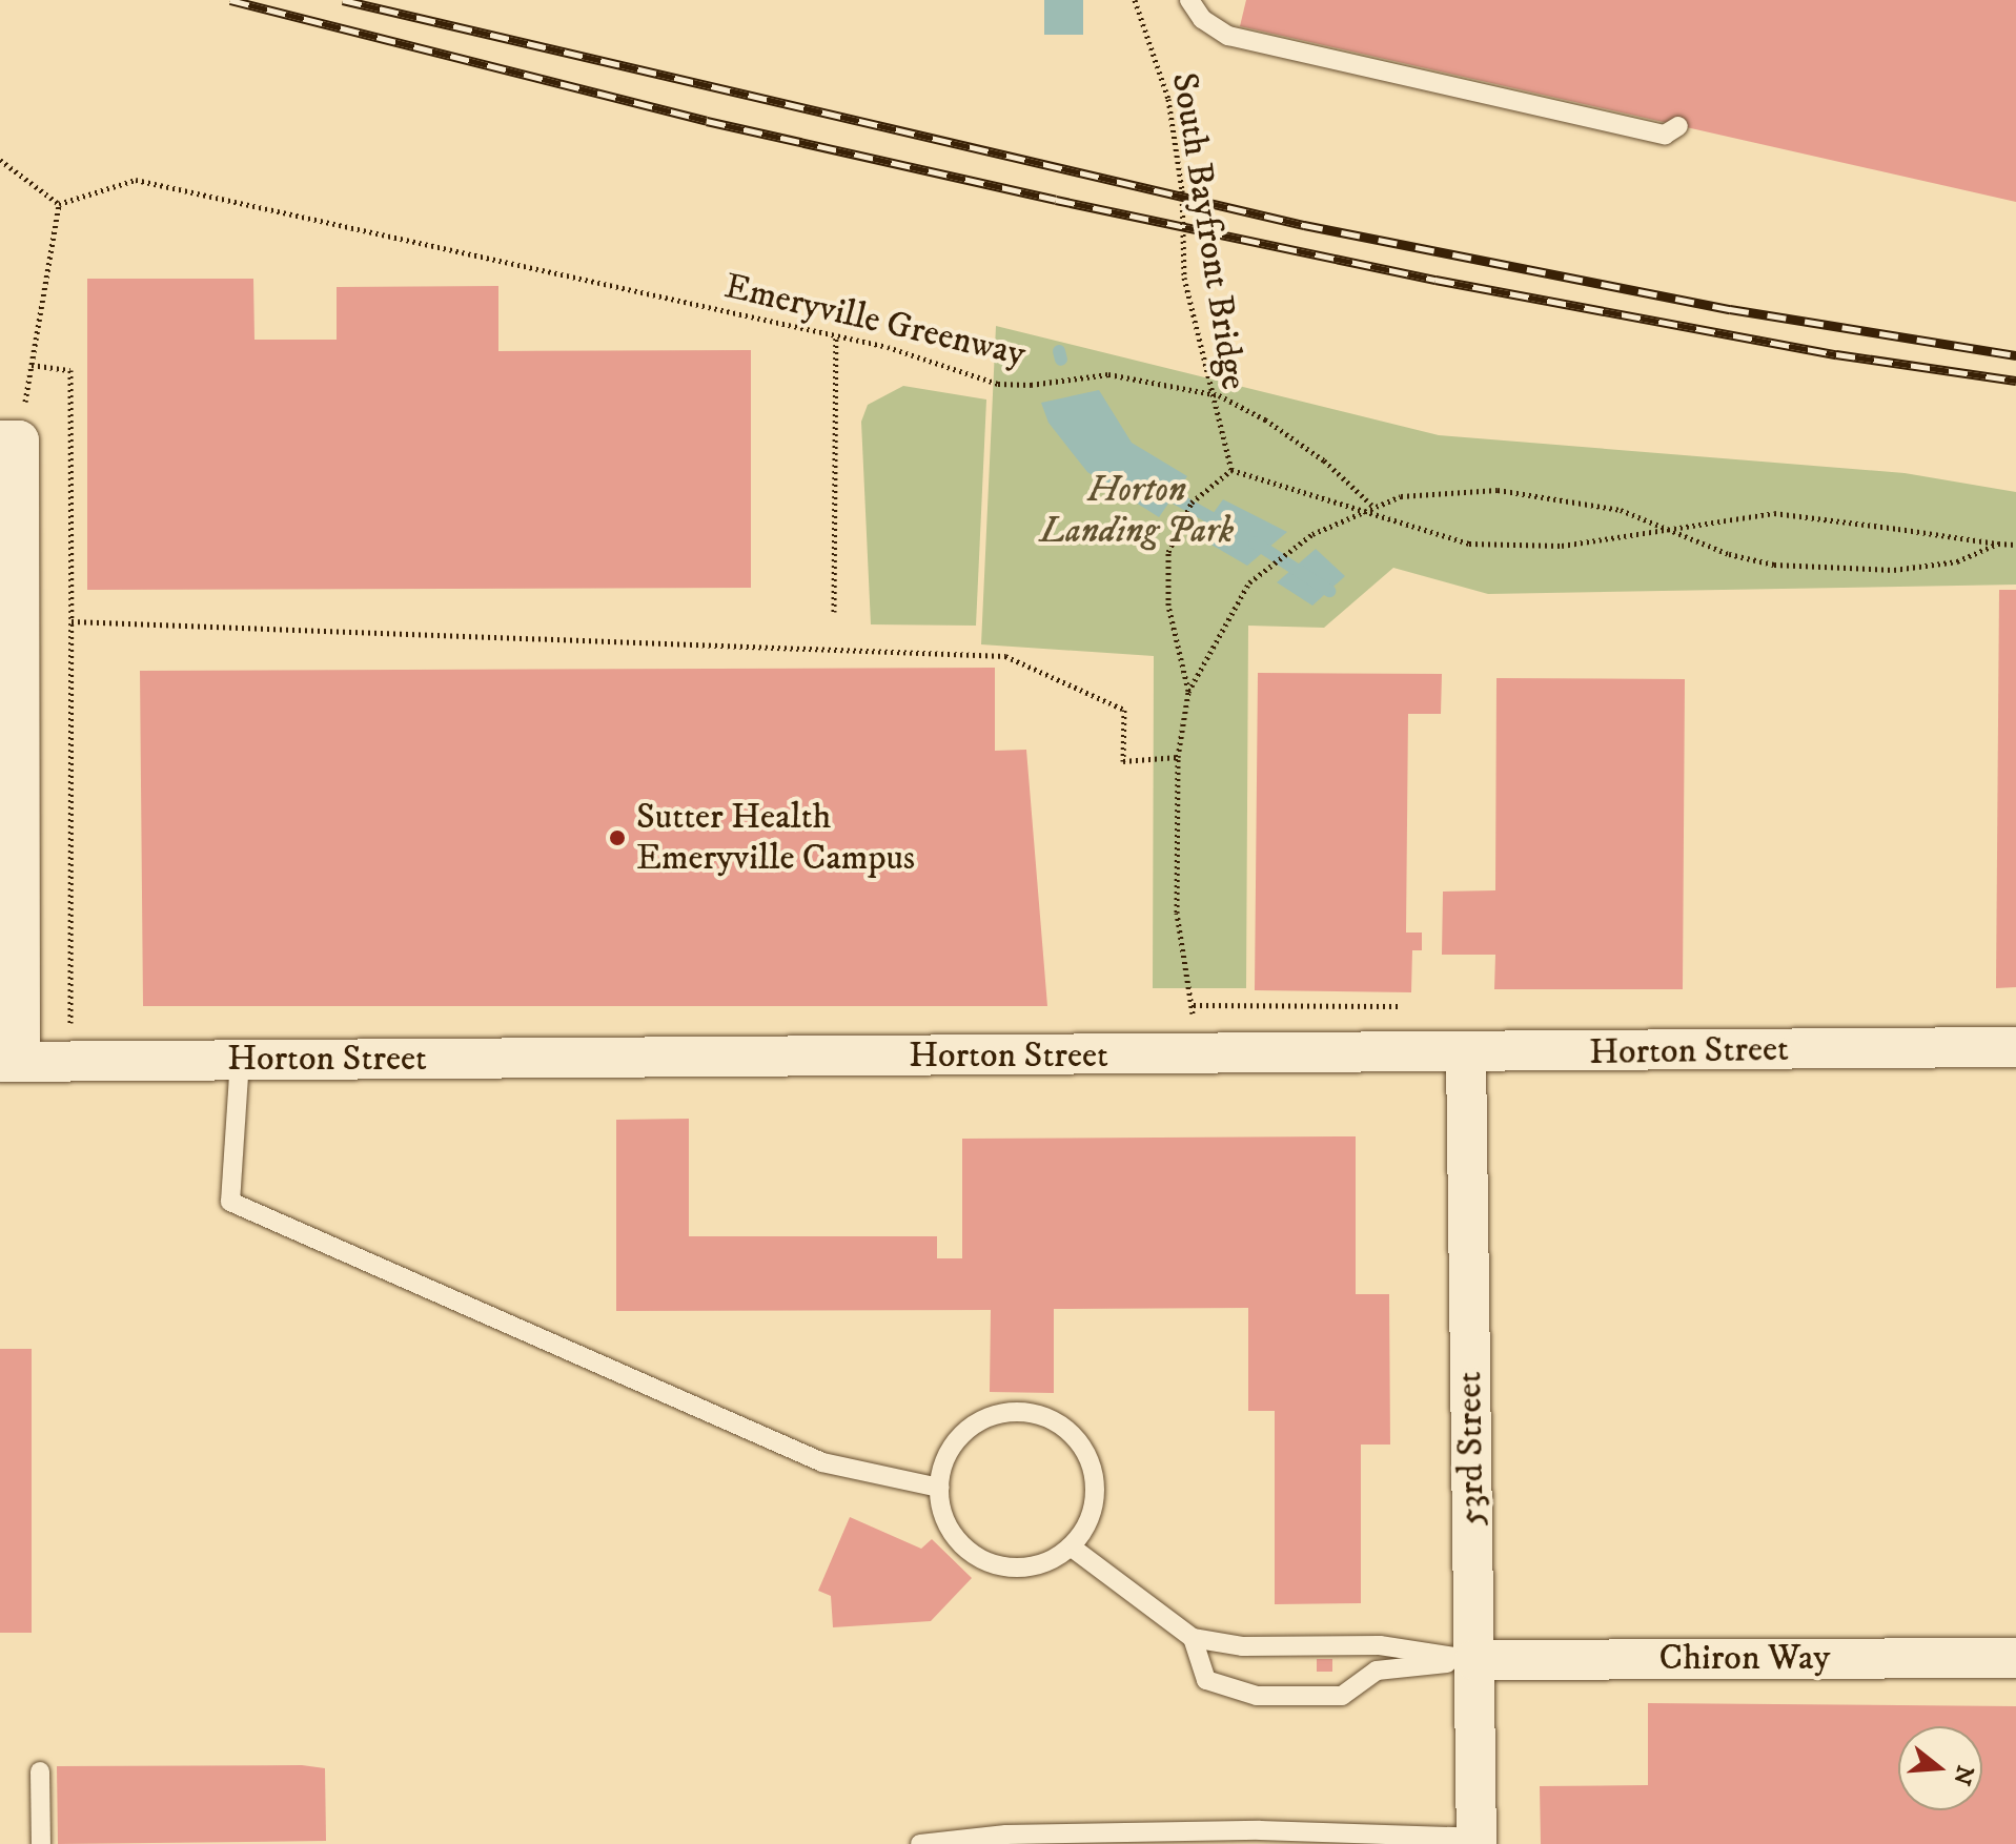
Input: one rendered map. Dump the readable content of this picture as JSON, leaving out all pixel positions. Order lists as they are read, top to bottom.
{
  "streets": {
    "street": ["Horton Street", "53rd Street", "Chiron Way"],
    "path": ["South Bayfront Bridge", "Emeryville Greenway"]
  },
  "crossings": [
    ["Horton Street", "53rd Street"],
    ["53rd Street", "Chiron Way"]
  ],
  "parks": ["Horton Landing Park"],
  "places": ["Sutter Health Emeryville Campus"],
  "north": "right"
}
